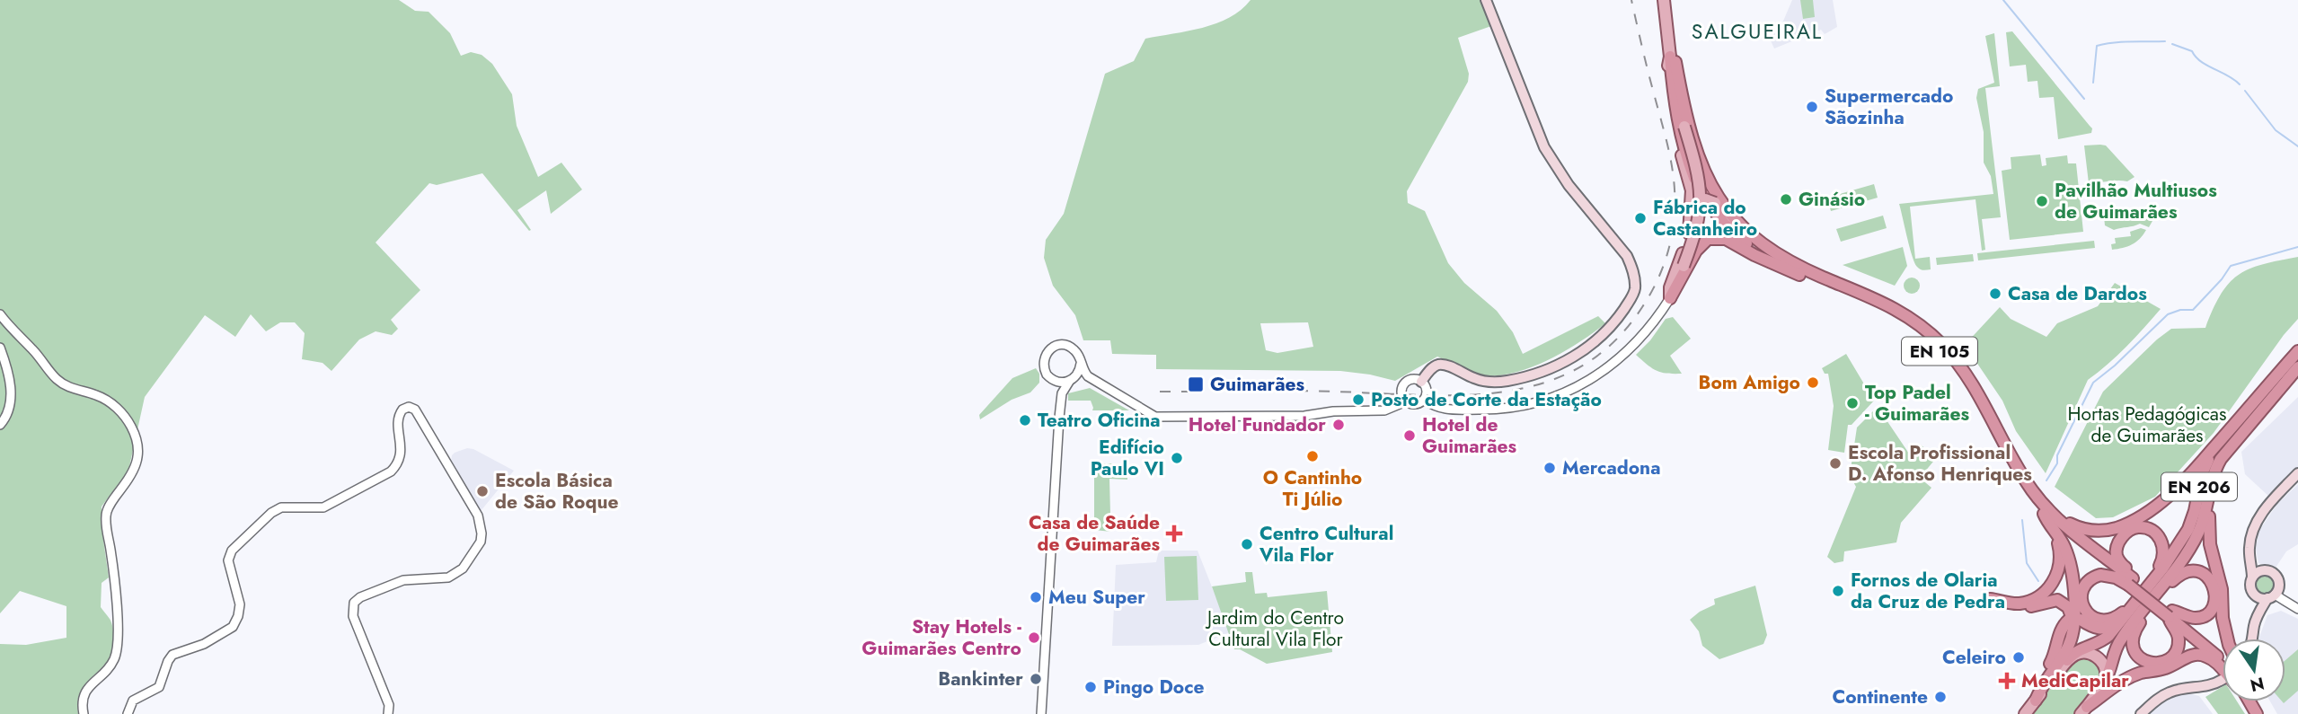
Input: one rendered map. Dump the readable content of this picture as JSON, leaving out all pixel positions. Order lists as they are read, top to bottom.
{
  "streets": {
    "highway": ["EN 105", "EN 206"]
  },
  "districts": ["SALGUEIRAL"],
  "parks": ["Hortas Pedagógicas de Guimarães", "Jardim do Centro Cultural Vila Flor"],
  "places": {
    "other": [
      "Supermercado Sãozinha",
      "Ginásio",
      "Pavilhão Multiusos de Guimarães",
      "Fábrica do Castanheiro",
      "Casa de Dardos",
      "Bom Amigo",
      "Posto de Corte da Estação",
      "Top Padel - Guimarães",
      "Teatro Oficina",
      "Hotel Fundador",
      "Hotel de Guimarães",
      "O Cantinho Ti Júlio",
      "Edifício Paulo VI",
      "Escola Profissional D. Afonso Henriques",
      "Mercadona",
      "Escola Básica de São Roque",
      "Centro Cultural Vila Flor",
      "Fornos de Olaria da Cruz de Pedra",
      "Meu Super",
      "Stay Hotels - Guimarães Centro",
      "Celeiro",
      "Bankinter",
      "Pingo Doce",
      "Continente"
    ],
    "transit": ["Guimarães"],
    "health": ["Casa de Saúde de Guimarães", "MediCapilar"]
  },
  "north": "bottom"
}
